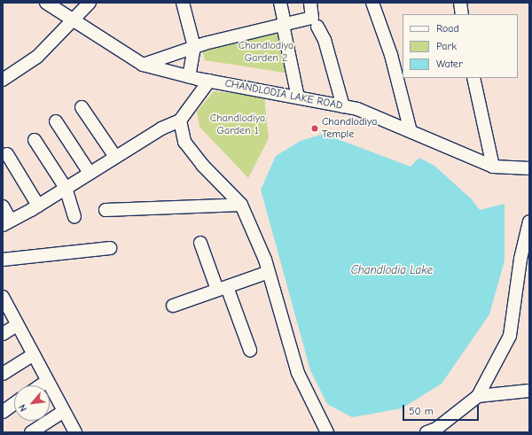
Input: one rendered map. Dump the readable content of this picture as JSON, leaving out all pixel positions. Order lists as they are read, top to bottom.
{
  "streets": {
    "street": ["CHANDLODIA LAKE ROAD"]
  },
  "water": ["Chandlodia Lake"],
  "parks": ["Chandlodiya Garden 2", "Chandlodiya Garden 1"],
  "places": ["Chandlodiya Temple"],
  "legend": ["Road", "Park", "Water"],
  "scale_bar": "50 m",
  "north": "bottom left"
}
